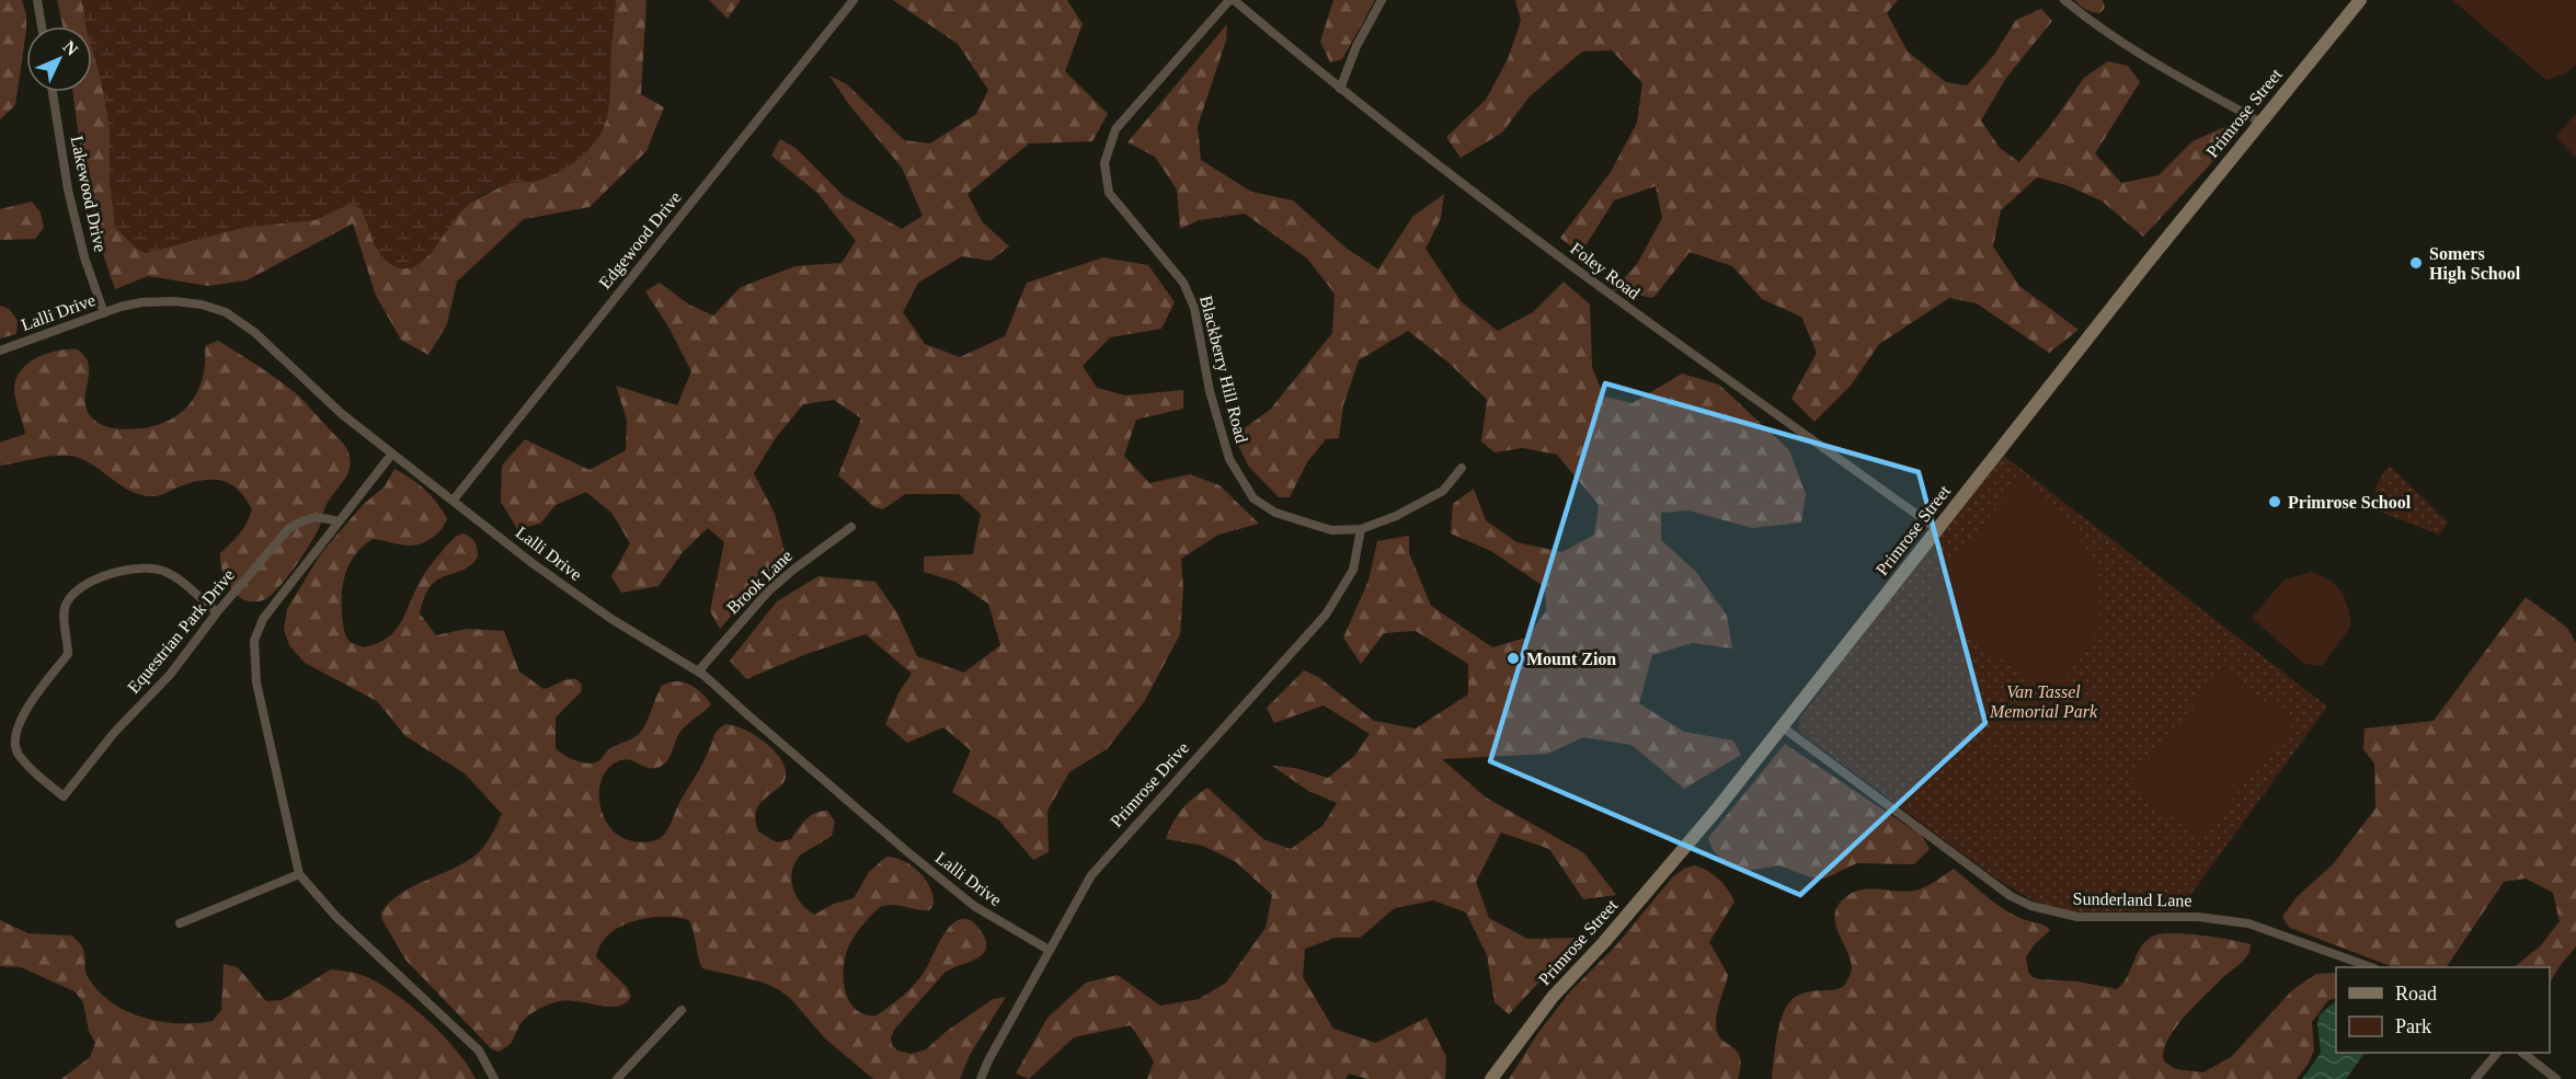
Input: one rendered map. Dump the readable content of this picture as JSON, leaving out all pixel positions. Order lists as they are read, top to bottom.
{
  "streets": {
    "main road": ["Primrose Street"],
    "street": [
      "Lakewood Drive",
      "Edgewood Drive",
      "Foley Road",
      "Lalli Drive",
      "Blackberry Hill Road",
      "Brook Lane",
      "Equestrian Park Drive",
      "Primrose Drive",
      "Sunderland Lane"
    ]
  },
  "crossings": [
    ["Primrose Street", "Foley Road"],
    ["Primrose Street", "Sunderland Lane"],
    ["Lakewood Drive", "Lalli Drive"],
    ["Edgewood Drive", "Lalli Drive"],
    ["Foley Road", "Blackberry Hill Road"],
    ["Lalli Drive", "Brook Lane"],
    ["Lalli Drive", "Primrose Drive"],
    ["Blackberry Hill Road", "Primrose Drive"]
  ],
  "parks": ["Van Tassel Memorial Park"],
  "places": ["Somers High School", "Primrose School", "Mount Zion"],
  "legend": ["Road", "Park"],
  "north": "top right"
}
